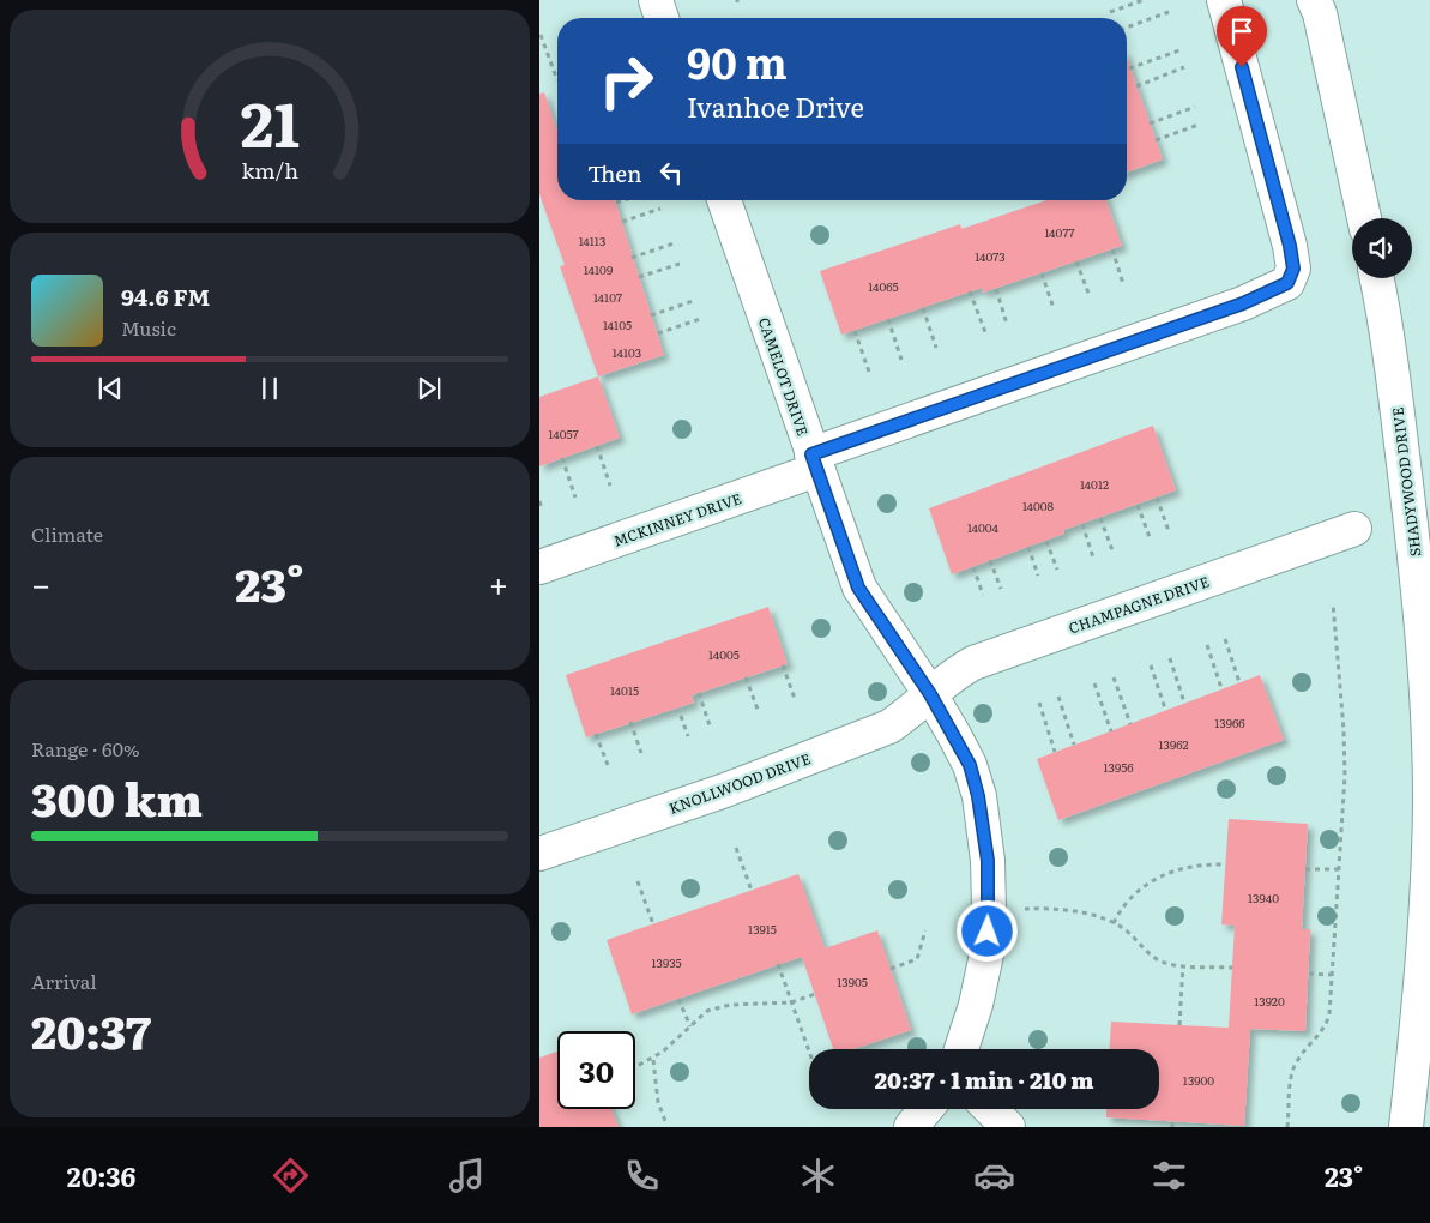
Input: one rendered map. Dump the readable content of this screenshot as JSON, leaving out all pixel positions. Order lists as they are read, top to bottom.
{
  "streets": {
    "street": [
      "CAMELOT DRIVE",
      "SHADYWOOD DRIVE",
      "MCKINNEY DRIVE",
      "CHAMPAGNE DRIVE",
      "KNOLLWOOD DRIVE"
    ]
  },
  "crossings": [
    ["CAMELOT DRIVE", "MCKINNEY DRIVE"],
    ["CAMELOT DRIVE", "CHAMPAGNE DRIVE"],
    ["CAMELOT DRIVE", "KNOLLWOOD DRIVE"],
    ["CHAMPAGNE DRIVE", "KNOLLWOOD DRIVE"]
  ],
  "house_numbers": [
    "14077",
    "14113",
    "14073",
    "14109",
    "14065",
    "14107",
    "14105",
    "14103",
    "14057",
    "14012",
    "14008",
    "14004",
    "14005",
    "14015",
    "13966",
    "13962",
    "13956",
    "13940",
    "13915",
    "13935",
    "13905",
    "13920",
    "13900"
  ],
  "page": {
    "turn": ["90 m", "Ivanhoe Drive"],
    "then": "Then",
    "song": ["94.6 FM", "Music"],
    "tile": [
      "Climate",
      ["Range · 60%", "300 km"],
      ["Arrival", "20:37"]
    ],
    "heat": ["−", "23°", "+"],
    "limit": "30",
    "trip": "20:37 · 1 min · 210 m",
    "tabs": ["20:36", "23°"],
    "gauge": ["21", "km/h"]
  }
}
